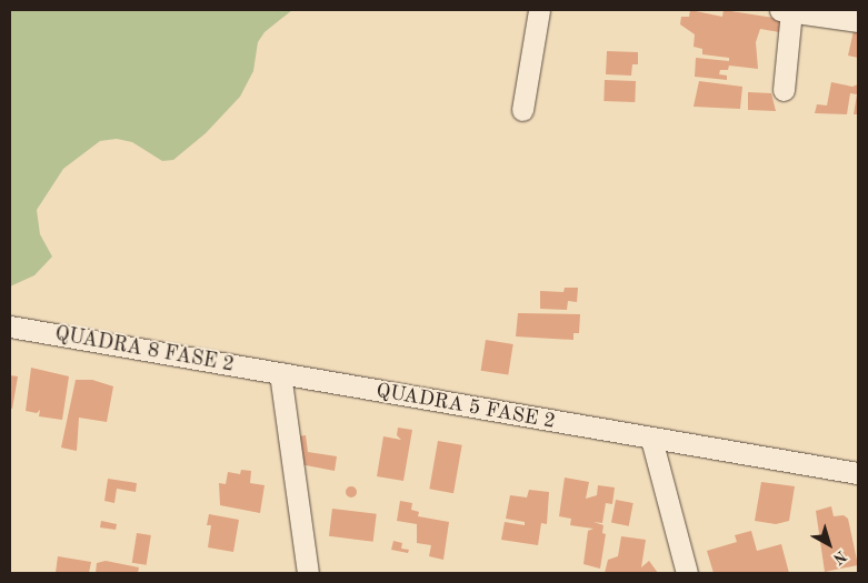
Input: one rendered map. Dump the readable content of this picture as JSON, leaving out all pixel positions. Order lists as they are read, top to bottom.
{
  "streets": {
    "street": ["QUADRA 8 FASE 2", "QUADRA 5 FASE 2"]
  },
  "crossings": [
    ["QUADRA 8 FASE 2", "QUADRA 5 FASE 2"]
  ],
  "north": "bottom right"
}
